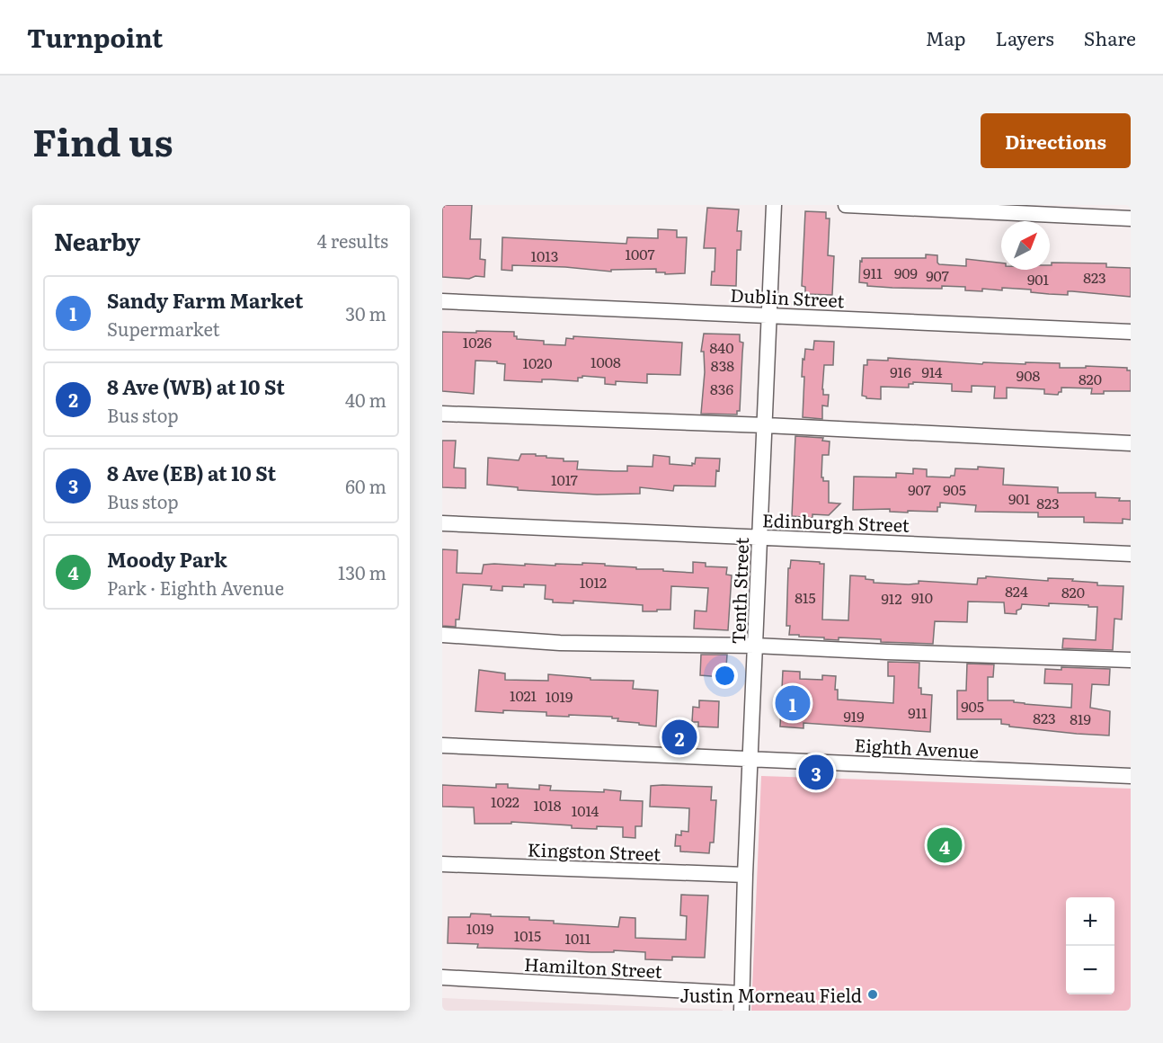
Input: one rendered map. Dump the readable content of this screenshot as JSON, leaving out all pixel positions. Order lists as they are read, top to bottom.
{
  "streets": {
    "street": [
      "Dublin Street",
      "Edinburgh Street",
      "Tenth Street",
      "Eighth Avenue",
      "Kingston Street",
      "Hamilton Street"
    ]
  },
  "crossings": [
    ["Dublin Street", "Tenth Street"],
    ["Edinburgh Street", "Tenth Street"],
    ["Tenth Street", "Eighth Avenue"],
    ["Tenth Street", "Kingston Street"],
    ["Tenth Street", "Hamilton Street"]
  ],
  "places": ["Justin Morneau Field"],
  "house_numbers": [
    "1007",
    "1013",
    "911",
    "909",
    "907",
    "823",
    "901",
    "1026",
    "840",
    "1008",
    "1020",
    "838",
    "916",
    "914",
    "908",
    "820",
    "836",
    "1017",
    "907",
    "905",
    "901",
    "823",
    "1012",
    "824",
    "820",
    "815",
    "910",
    "912",
    "1021",
    "1019",
    "905",
    "911",
    "919",
    "823",
    "819",
    "1022",
    "1018",
    "1014",
    "1019",
    "1015",
    "1011"
  ],
  "north": "top right",
  "page": {
    "header": "Turnpoint",
    "nav": ["Map", "Layers", "Share"],
    "title": "Find us",
    "buttons": "Directions",
    "heading": ["Nearby", "4 results"],
    "list": [
      {
        "mark": "1",
        "name": "Sandy Farm Market",
        "note": "Supermarket",
        "value": "30 m"
      },
      {
        "mark": "2",
        "name": "8 Ave (WB) at 10 St",
        "note": "Bus stop",
        "value": "40 m"
      },
      {
        "mark": "3",
        "name": "8 Ave (EB) at 10 St",
        "note": "Bus stop",
        "value": "60 m"
      },
      {
        "mark": "4",
        "name": "Moody Park",
        "note": "Park · Eighth Avenue",
        "value": "130 m"
      }
    ],
    "pins": [
      "1",
      "2",
      "3",
      "4"
    ],
    "map_buttons": ["+", "−"]
  }
}
